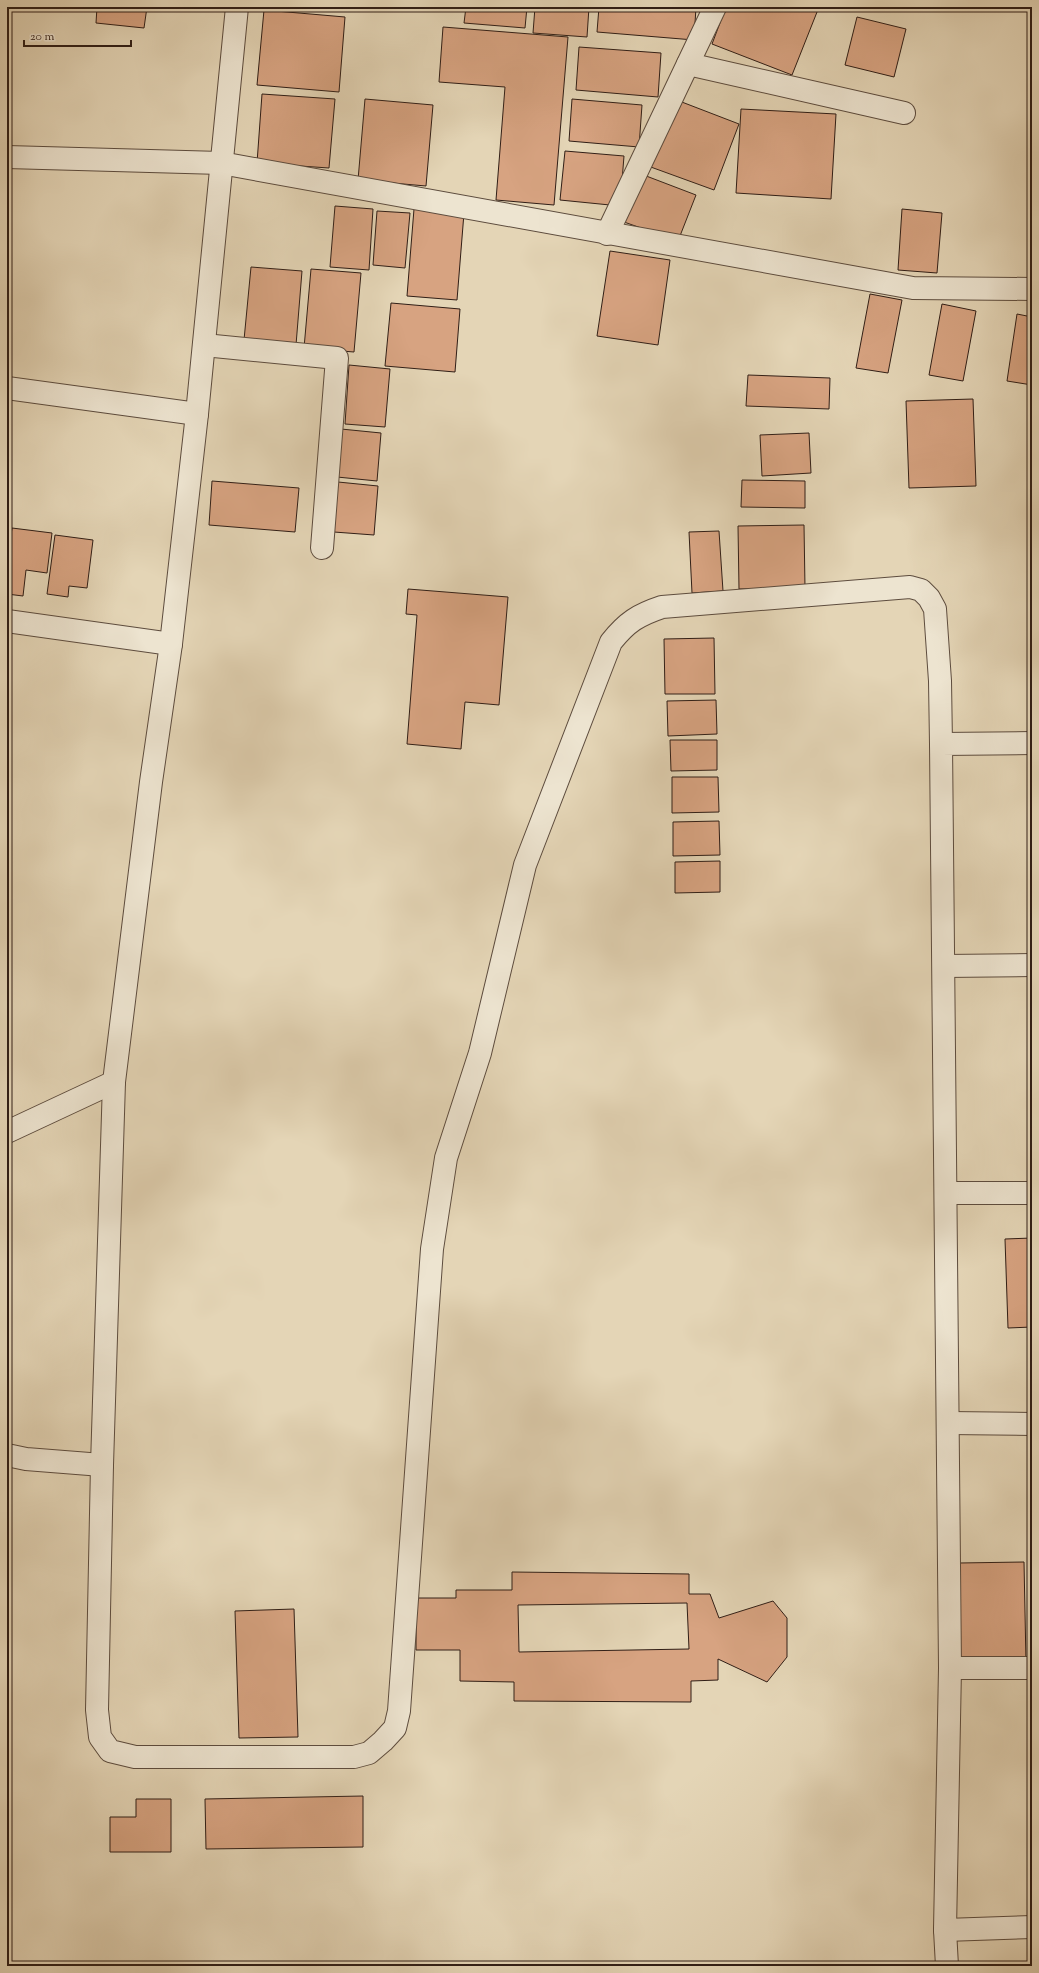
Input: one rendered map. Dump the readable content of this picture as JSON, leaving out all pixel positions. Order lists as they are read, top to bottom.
{
  "scale_bar": "20 m"
}
